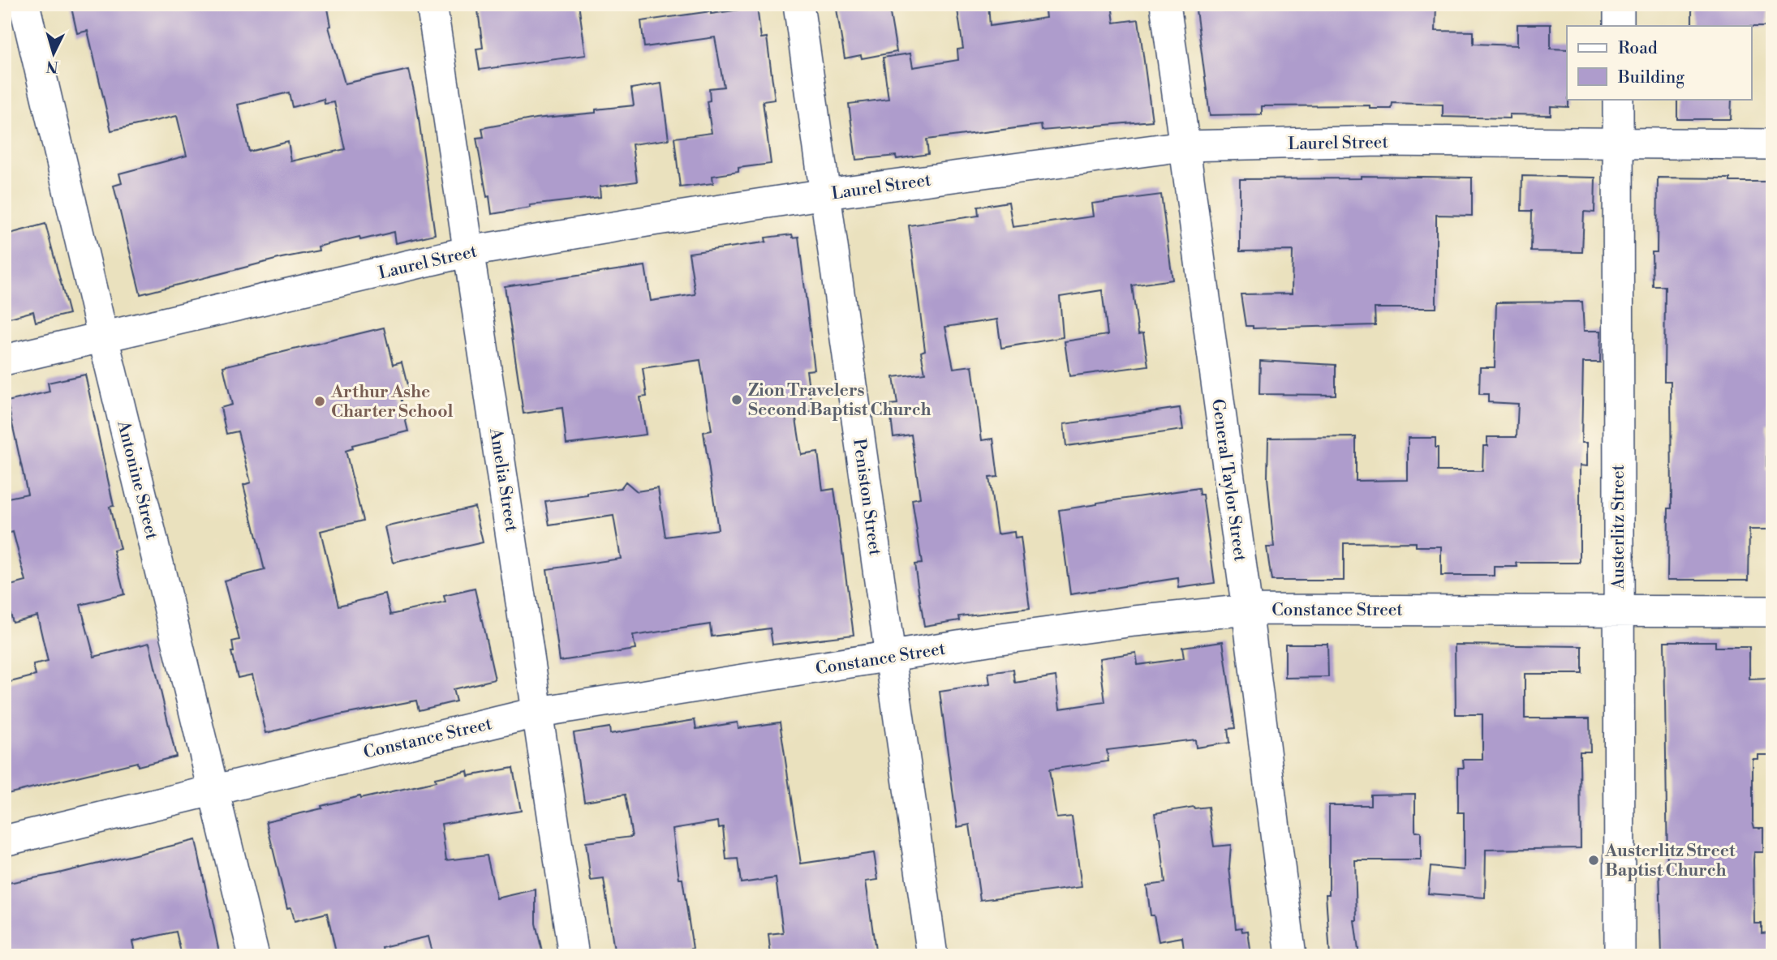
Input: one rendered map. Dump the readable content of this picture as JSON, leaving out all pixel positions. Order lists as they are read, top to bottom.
{
  "streets": {
    "street": [
      "Laurel Street",
      "Antonine Street",
      "Amelia Street",
      "General Taylor Street",
      "Peniston Street",
      "Austerlitz Street",
      "Constance Street"
    ]
  },
  "crossings": [
    ["Laurel Street", "Antonine Street"],
    ["Laurel Street", "Amelia Street"],
    ["Laurel Street", "General Taylor Street"],
    ["Laurel Street", "Peniston Street"],
    ["Laurel Street", "Austerlitz Street"],
    ["Antonine Street", "Constance Street"],
    ["Amelia Street", "Constance Street"],
    ["General Taylor Street", "Constance Street"],
    ["Peniston Street", "Constance Street"],
    ["Austerlitz Street", "Constance Street"]
  ],
  "places": ["Zion Travelers Second Baptist Church", "Arthur Ashe Charter School", "Austerlitz Street Baptist Church"],
  "legend": ["Road", "Building"],
  "north": "bottom"
}
